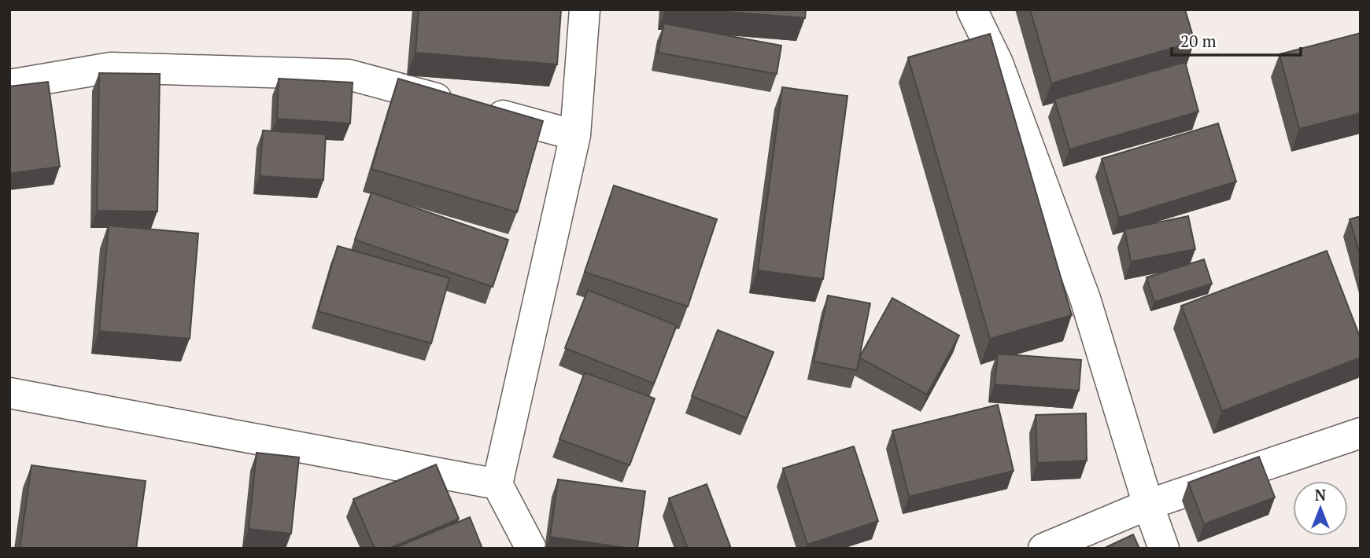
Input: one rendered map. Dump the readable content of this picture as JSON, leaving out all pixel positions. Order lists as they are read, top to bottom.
{
  "scale_bar": "20 m",
  "north": "top"
}
